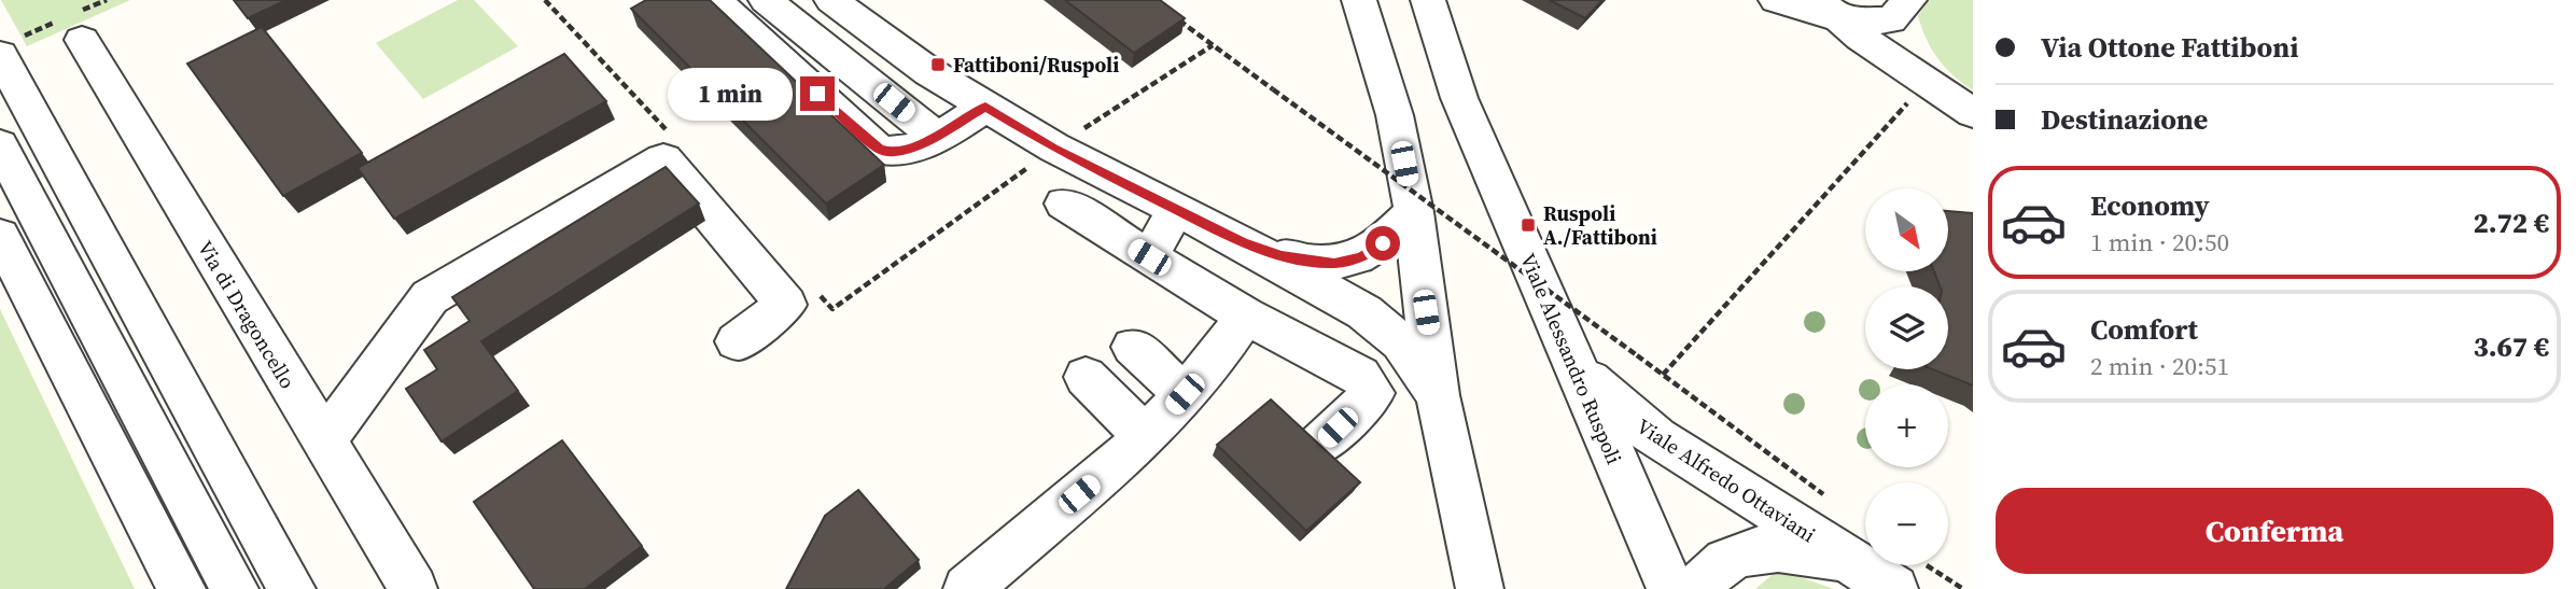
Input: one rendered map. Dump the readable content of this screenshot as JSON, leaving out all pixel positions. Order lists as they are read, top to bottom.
{
  "streets": {
    "street": ["Via di Dragoncello", "Viale Alessandro Ruspoli", "Viale Alfredo Ottaviani"]
  },
  "crossings": [
    ["Viale Alessandro Ruspoli", "Viale Alfredo Ottaviani"]
  ],
  "places": {
    "transit": ["Fattiboni/Ruspoli", "Ruspoli A./Fattiboni"]
  },
  "north": "bottom right",
  "page": {
    "banner": ["Via Ottone Fattiboni", "Destinazione"],
    "bubble": "1 min",
    "list": [
      {
        "name": "Economy",
        "note": "1 min · 20:50",
        "value": "2.72 €"
      },
      {
        "name": "Comfort",
        "note": "2 min · 20:51",
        "value": "3.67 €"
      }
    ],
    "map_buttons": ["+", "−"],
    "buttons": "Conferma"
  }
}
